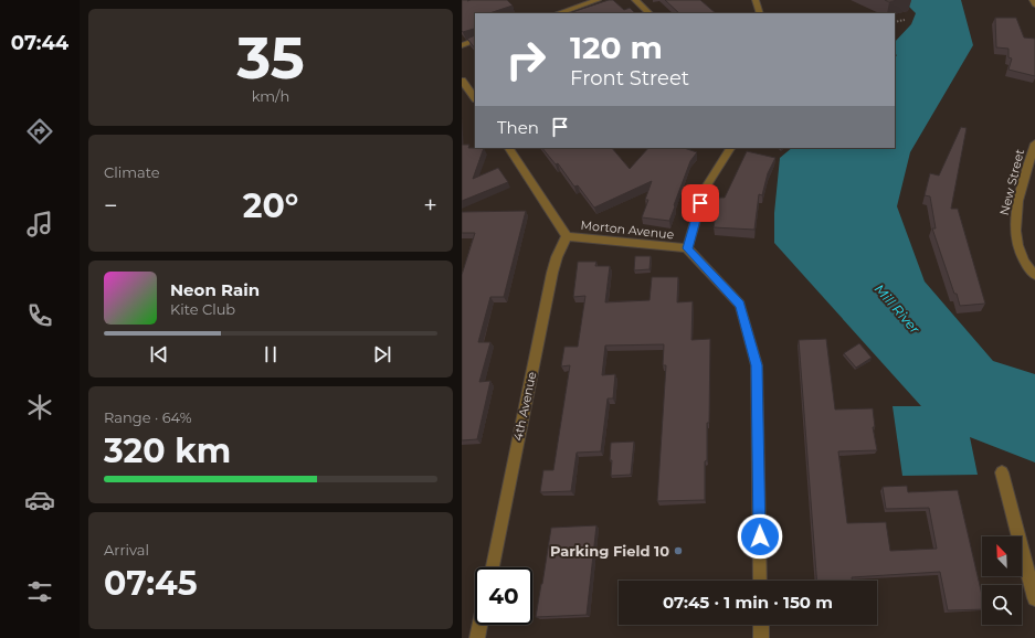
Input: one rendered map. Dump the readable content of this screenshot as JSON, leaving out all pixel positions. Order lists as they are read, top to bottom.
{
  "streets": {
    "street": ["New Street", "Morton Avenue", "4th Avenue"]
  },
  "crossings": [
    ["Morton Avenue", "4th Avenue"]
  ],
  "water": ["Mill River"],
  "places": ["Parking Field 10"],
  "north": "top left",
  "page": {
    "tabs": "07:44",
    "tile": [
      ["35", "km/h"],
      "Climate",
      ["Range · 64%", "320 km"],
      ["Arrival", "07:45"]
    ],
    "turn": ["120 m", "Front Street"],
    "then": "Then",
    "heat": ["−", "20°", "+"],
    "song": ["Neon Rain", "Kite Club"],
    "limit": "40",
    "trip": "07:45 · 1 min · 150 m"
  }
}
